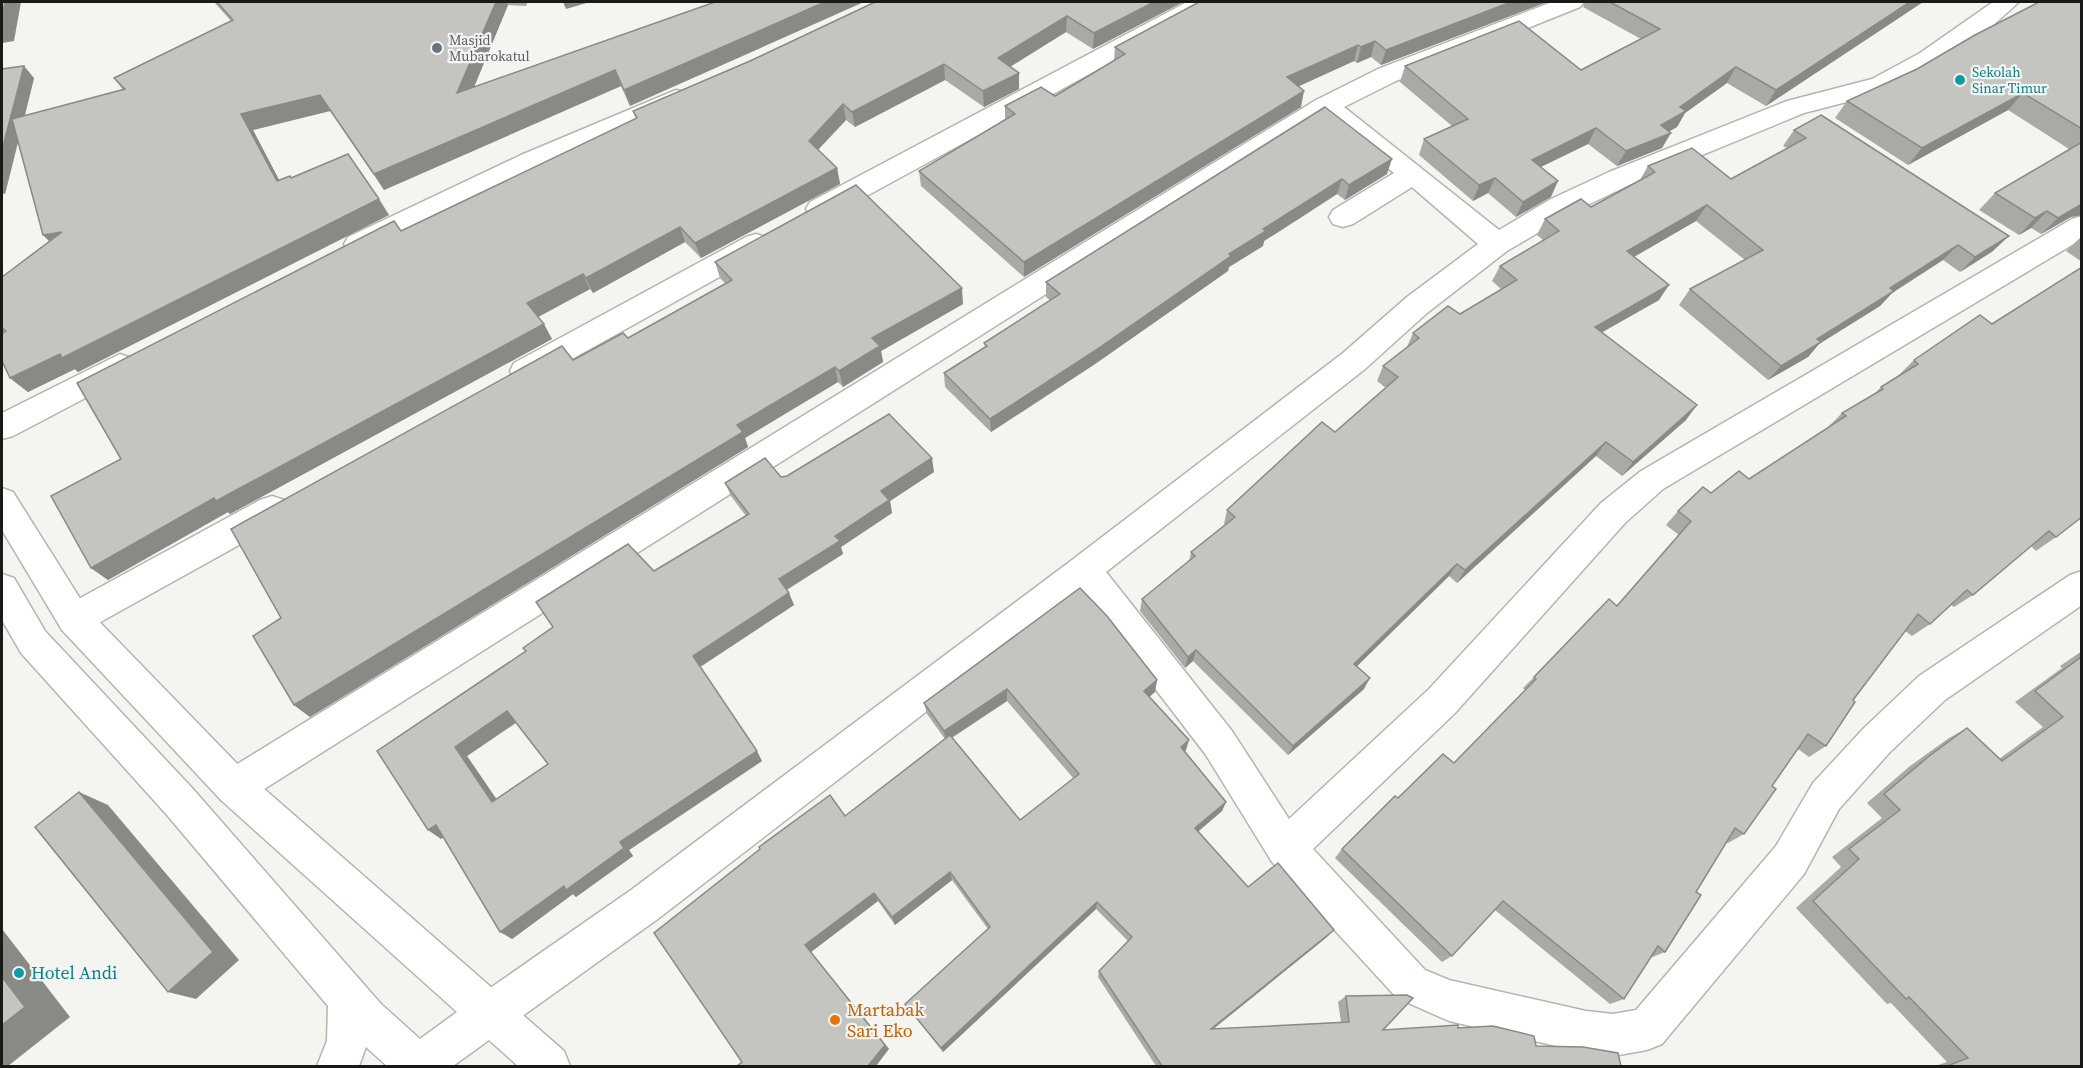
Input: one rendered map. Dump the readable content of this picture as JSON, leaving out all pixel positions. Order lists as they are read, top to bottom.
{
  "places": [
    "Masjid Mubarokatul",
    "Sekolah Sinar Timur",
    "Hotel Andi",
    "Martabak Sari Eko"
  ]
}
